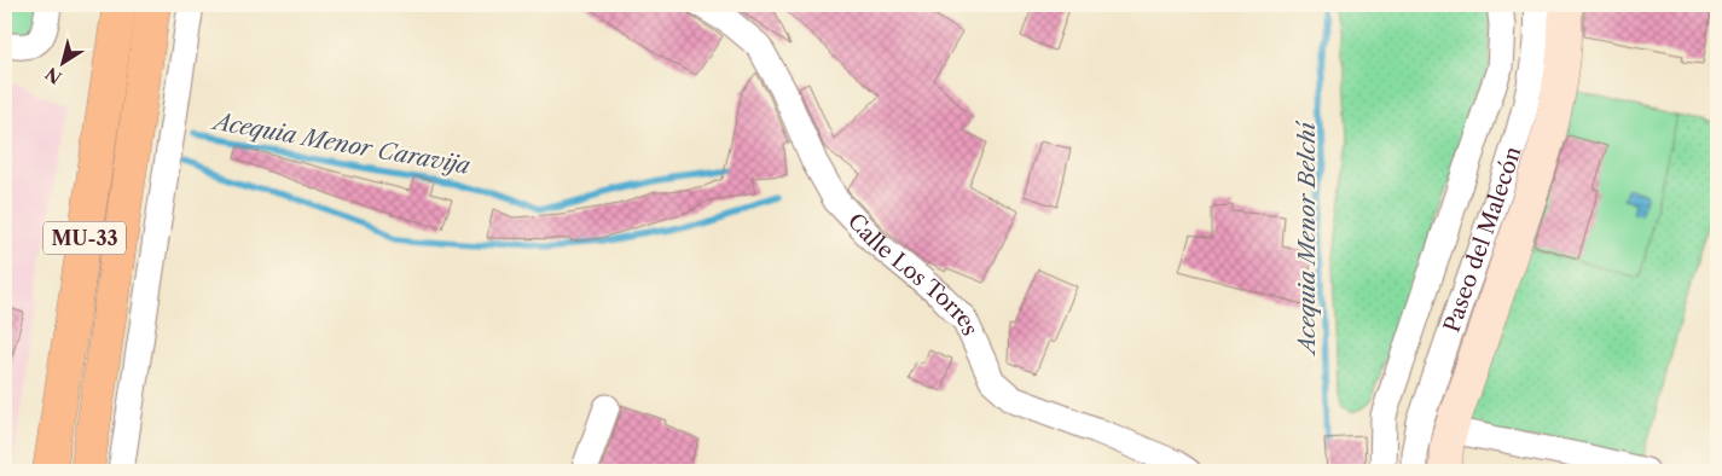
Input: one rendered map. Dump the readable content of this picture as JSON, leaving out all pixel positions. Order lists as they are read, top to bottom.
{
  "streets": {
    "highway": ["MU-33"],
    "street": ["Paseo del Malecón", "Calle Los Torres"]
  },
  "water": ["Acequia Menor Caravija", "Acequia Menor Belchí"],
  "north": "bottom left"
}
